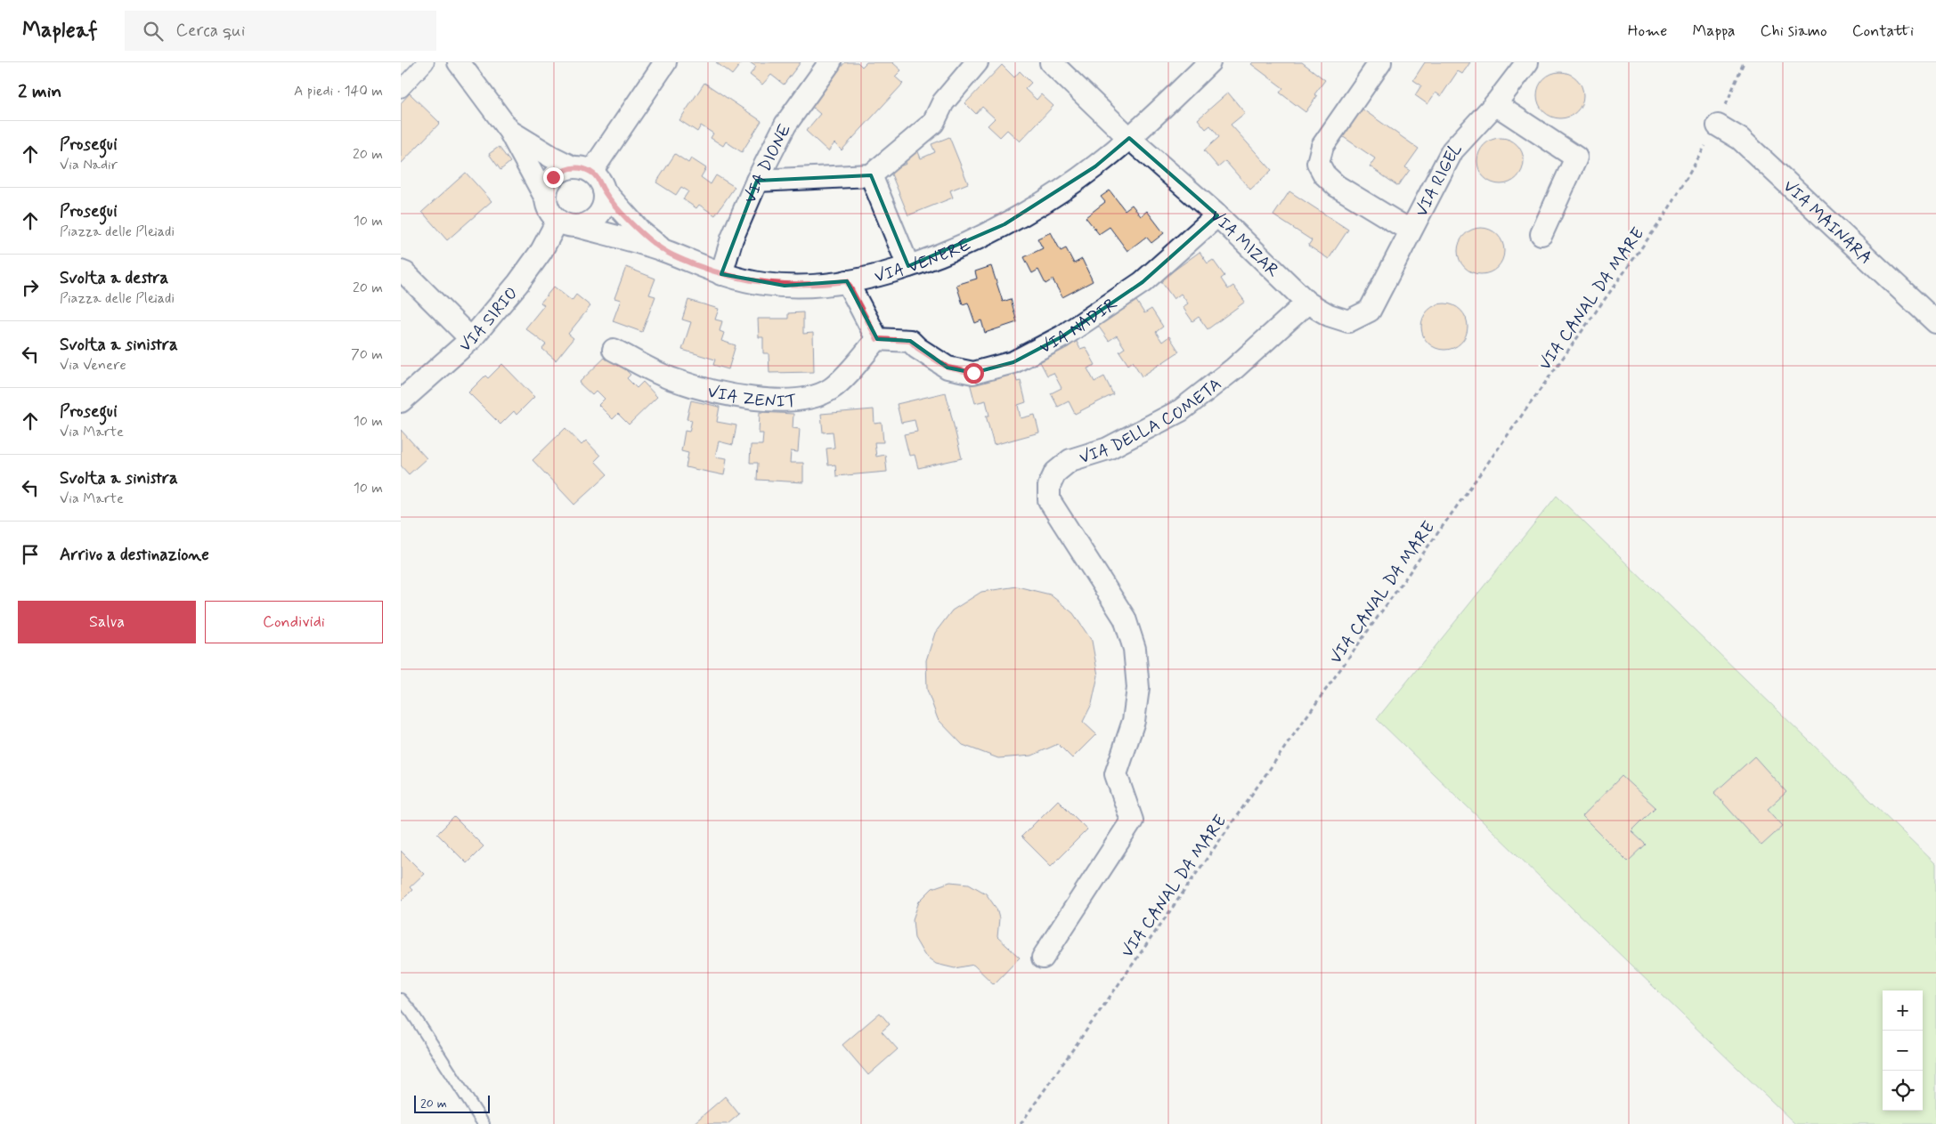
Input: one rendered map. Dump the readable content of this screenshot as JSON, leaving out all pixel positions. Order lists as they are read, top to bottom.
{
  "streets": {
    "street": [
      "VIA DIONE",
      "VIA RIGEL",
      "VIA MAINARA",
      "VIA MIZAR",
      "VIA VENERE",
      "VIA SIRIO",
      "VIA NADIR",
      "VIA ZENIT",
      "VIA DELLA COMETA"
    ],
    "path": ["VIA CANAL DA MARE"]
  },
  "crossings": [
    ["VIA DIONE", "VIA VENERE"],
    ["VIA RIGEL", "VIA MIZAR"],
    ["VIA MAINARA", "VIA CANAL DA MARE"],
    ["VIA MIZAR", "VIA VENERE"],
    ["VIA MIZAR", "VIA NADIR"],
    ["VIA MIZAR", "VIA DELLA COMETA"],
    ["VIA VENERE", "VIA SIRIO"],
    ["VIA NADIR", "VIA ZENIT"]
  ],
  "scale_bar": "20 m",
  "page": {
    "header": "Mapleaf",
    "search": "Cerca qui",
    "nav": [
      "Home",
      "Mappa",
      "Chi siamo",
      "Contatti"
    ],
    "heading": ["2 min", "A piedi · 140 m"],
    "list": [
      ["Prosegui", "Via Nadir", "20 m"],
      ["Prosegui", "Piazza delle Pleiadi", "10 m"],
      ["Svolta a destra", "Piazza delle Pleiadi", "20 m"],
      ["Svolta a sinistra", "Via Venere", "70 m"],
      ["Prosegui", "Via Marte", "10 m"],
      ["Svolta a sinistra", "Via Marte", "10 m"],
      "Arrivo a destinazione"
    ],
    "buttons": ["Salva", "Condividi"],
    "map_buttons": ["+", "−"],
    "scale": "20 m"
  }
}
